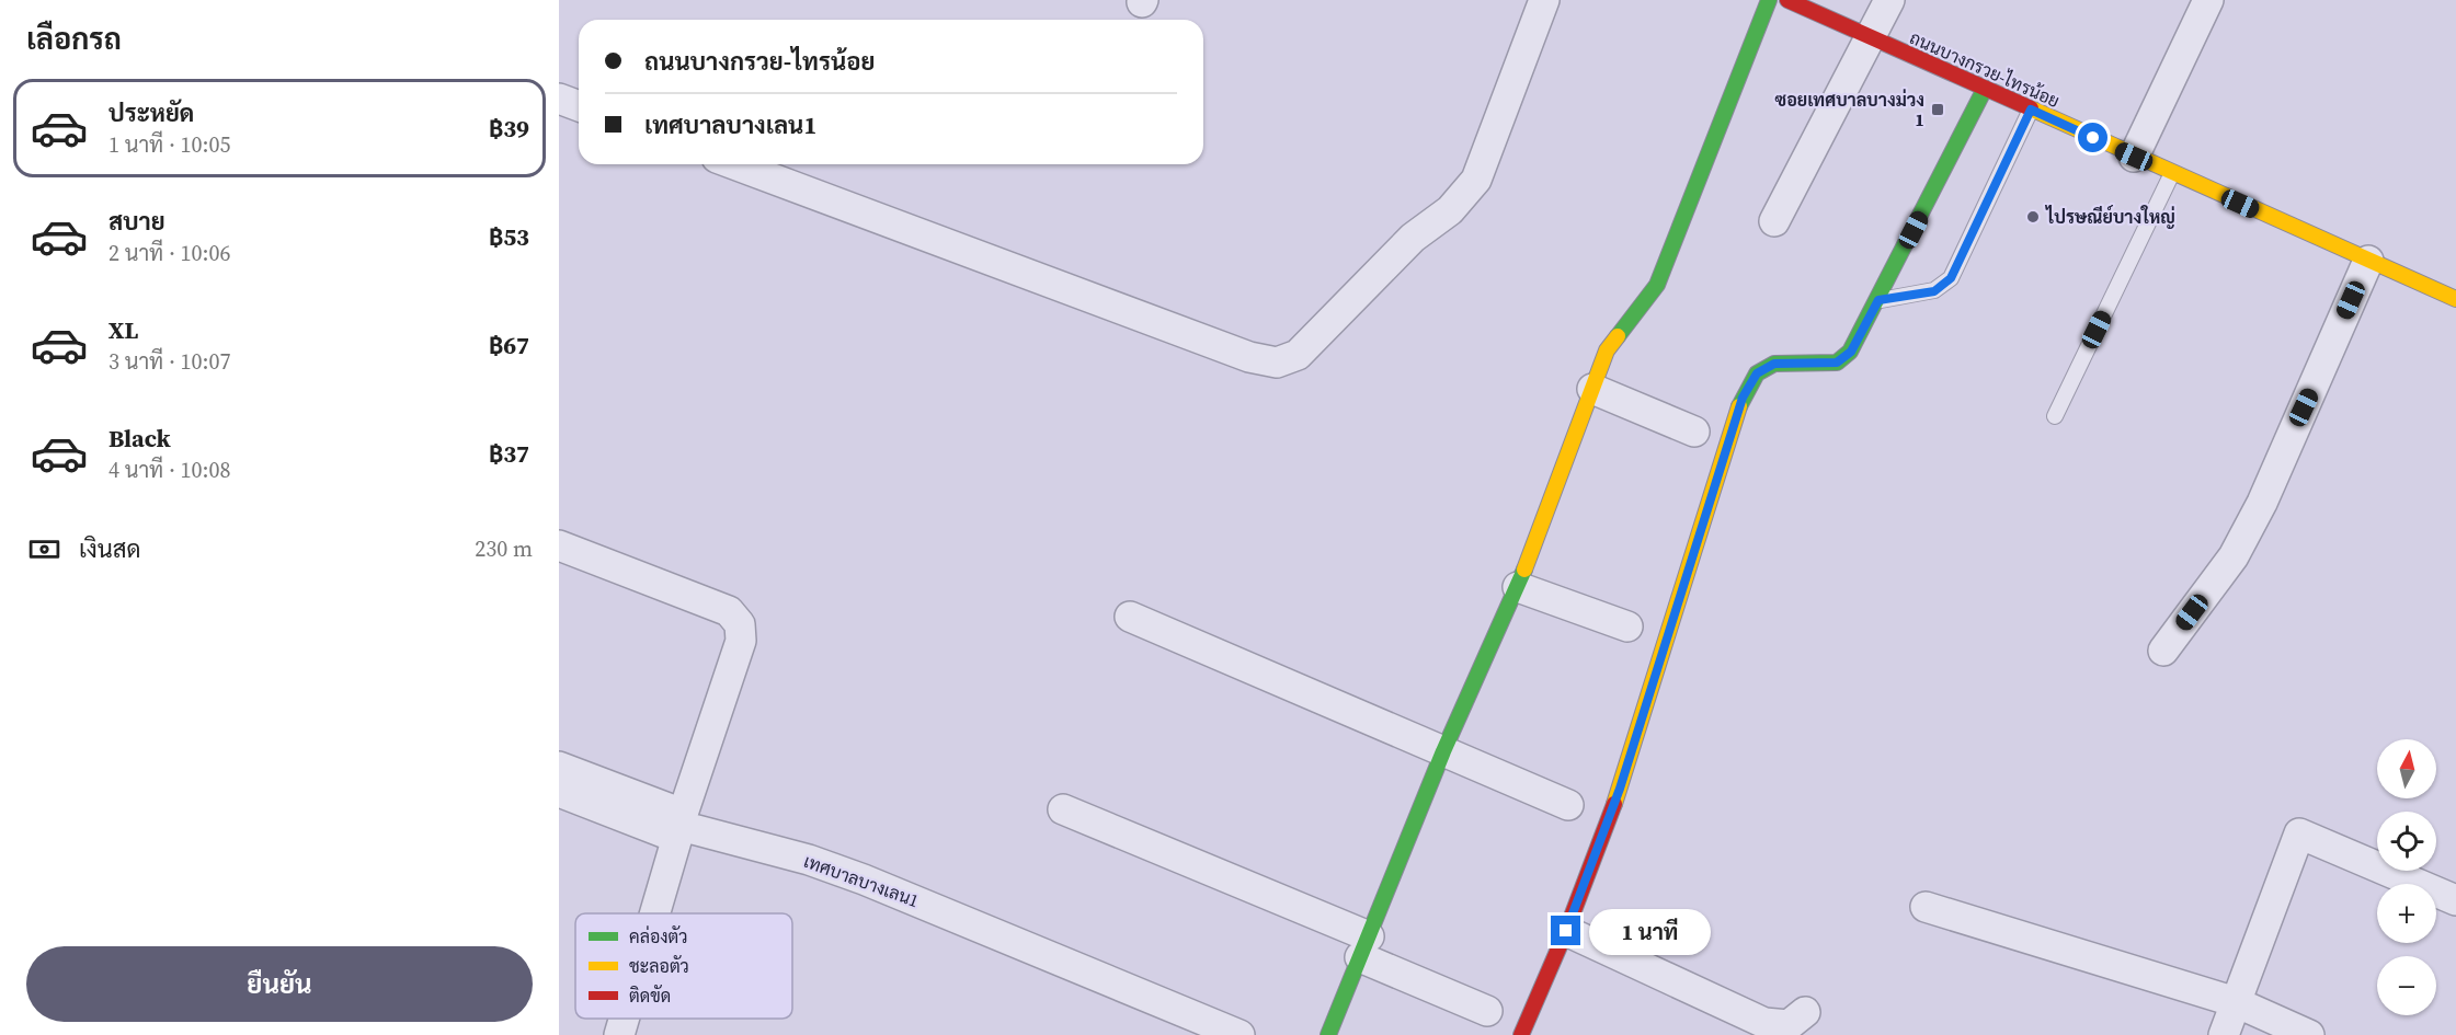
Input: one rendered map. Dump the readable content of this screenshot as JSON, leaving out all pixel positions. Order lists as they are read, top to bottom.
{
  "streets": {
    "street": ["ถนนบางกรวย-ไทรน้อย", "เทศบาลบางเลน1"]
  },
  "places": {
    "transit": ["ซอยเทศบาลบางม่วง 1"],
    "other": ["ไปรษณีย์บางใหญ่"]
  },
  "legend": ["คล่องตัว", "ชะลอตัว", "ติดขัด"],
  "north": "top",
  "page": {
    "heading": "เลือกรถ",
    "banner": ["ถนนบางกรวย-ไทรน้อย", "เทศบาลบางเลน1"],
    "list": [
      {
        "name": "ประหยัด",
        "note": "1 นาที · 10:05",
        "value": "฿39"
      },
      {
        "name": "สบาย",
        "note": "2 นาที · 10:06",
        "value": "฿53"
      },
      {
        "name": "XL",
        "note": "3 นาที · 10:07",
        "value": "฿67"
      },
      {
        "name": "Black",
        "note": "4 นาที · 10:08",
        "value": "฿37"
      }
    ],
    "pay": ["เงินสด", "230 m"],
    "map_buttons": ["+", "−"],
    "bubble": "1 นาที",
    "buttons": "ยืนยัน"
  }
}
